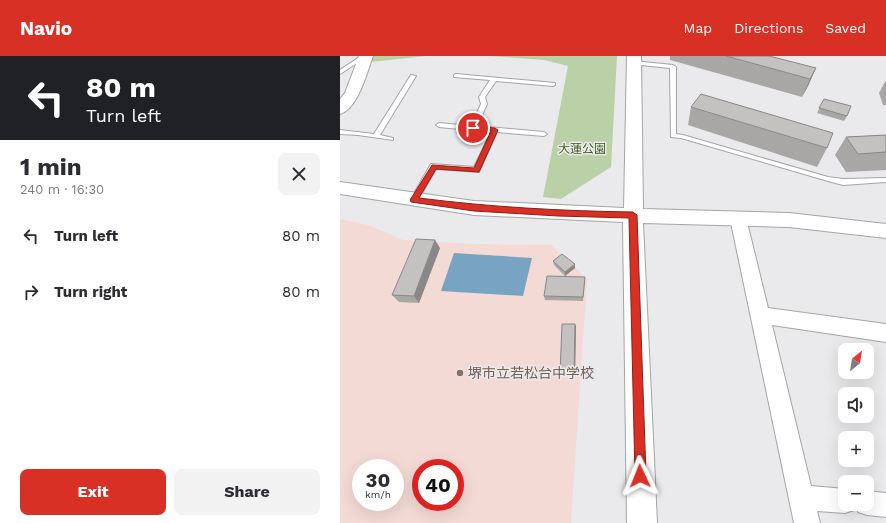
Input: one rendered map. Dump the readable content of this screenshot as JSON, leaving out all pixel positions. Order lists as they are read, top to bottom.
{
  "parks": ["大蓮公園"],
  "places": ["堺市立若松台中学校"],
  "north": "top right",
  "page": {
    "header": "Navio",
    "nav": ["Map", "Directions", "Saved"],
    "turn": ["80 m", "Turn left"],
    "heading": ["1 min", "240 m · 16:30"],
    "list": [
      {
        "name": "Turn left",
        "value": "80 m"
      },
      {
        "name": "Turn right",
        "value": "80 m"
      }
    ],
    "map_buttons": ["+", "−"],
    "speed": "30 km/h",
    "limit": "40",
    "buttons": ["Exit", "Share"]
  }
}
